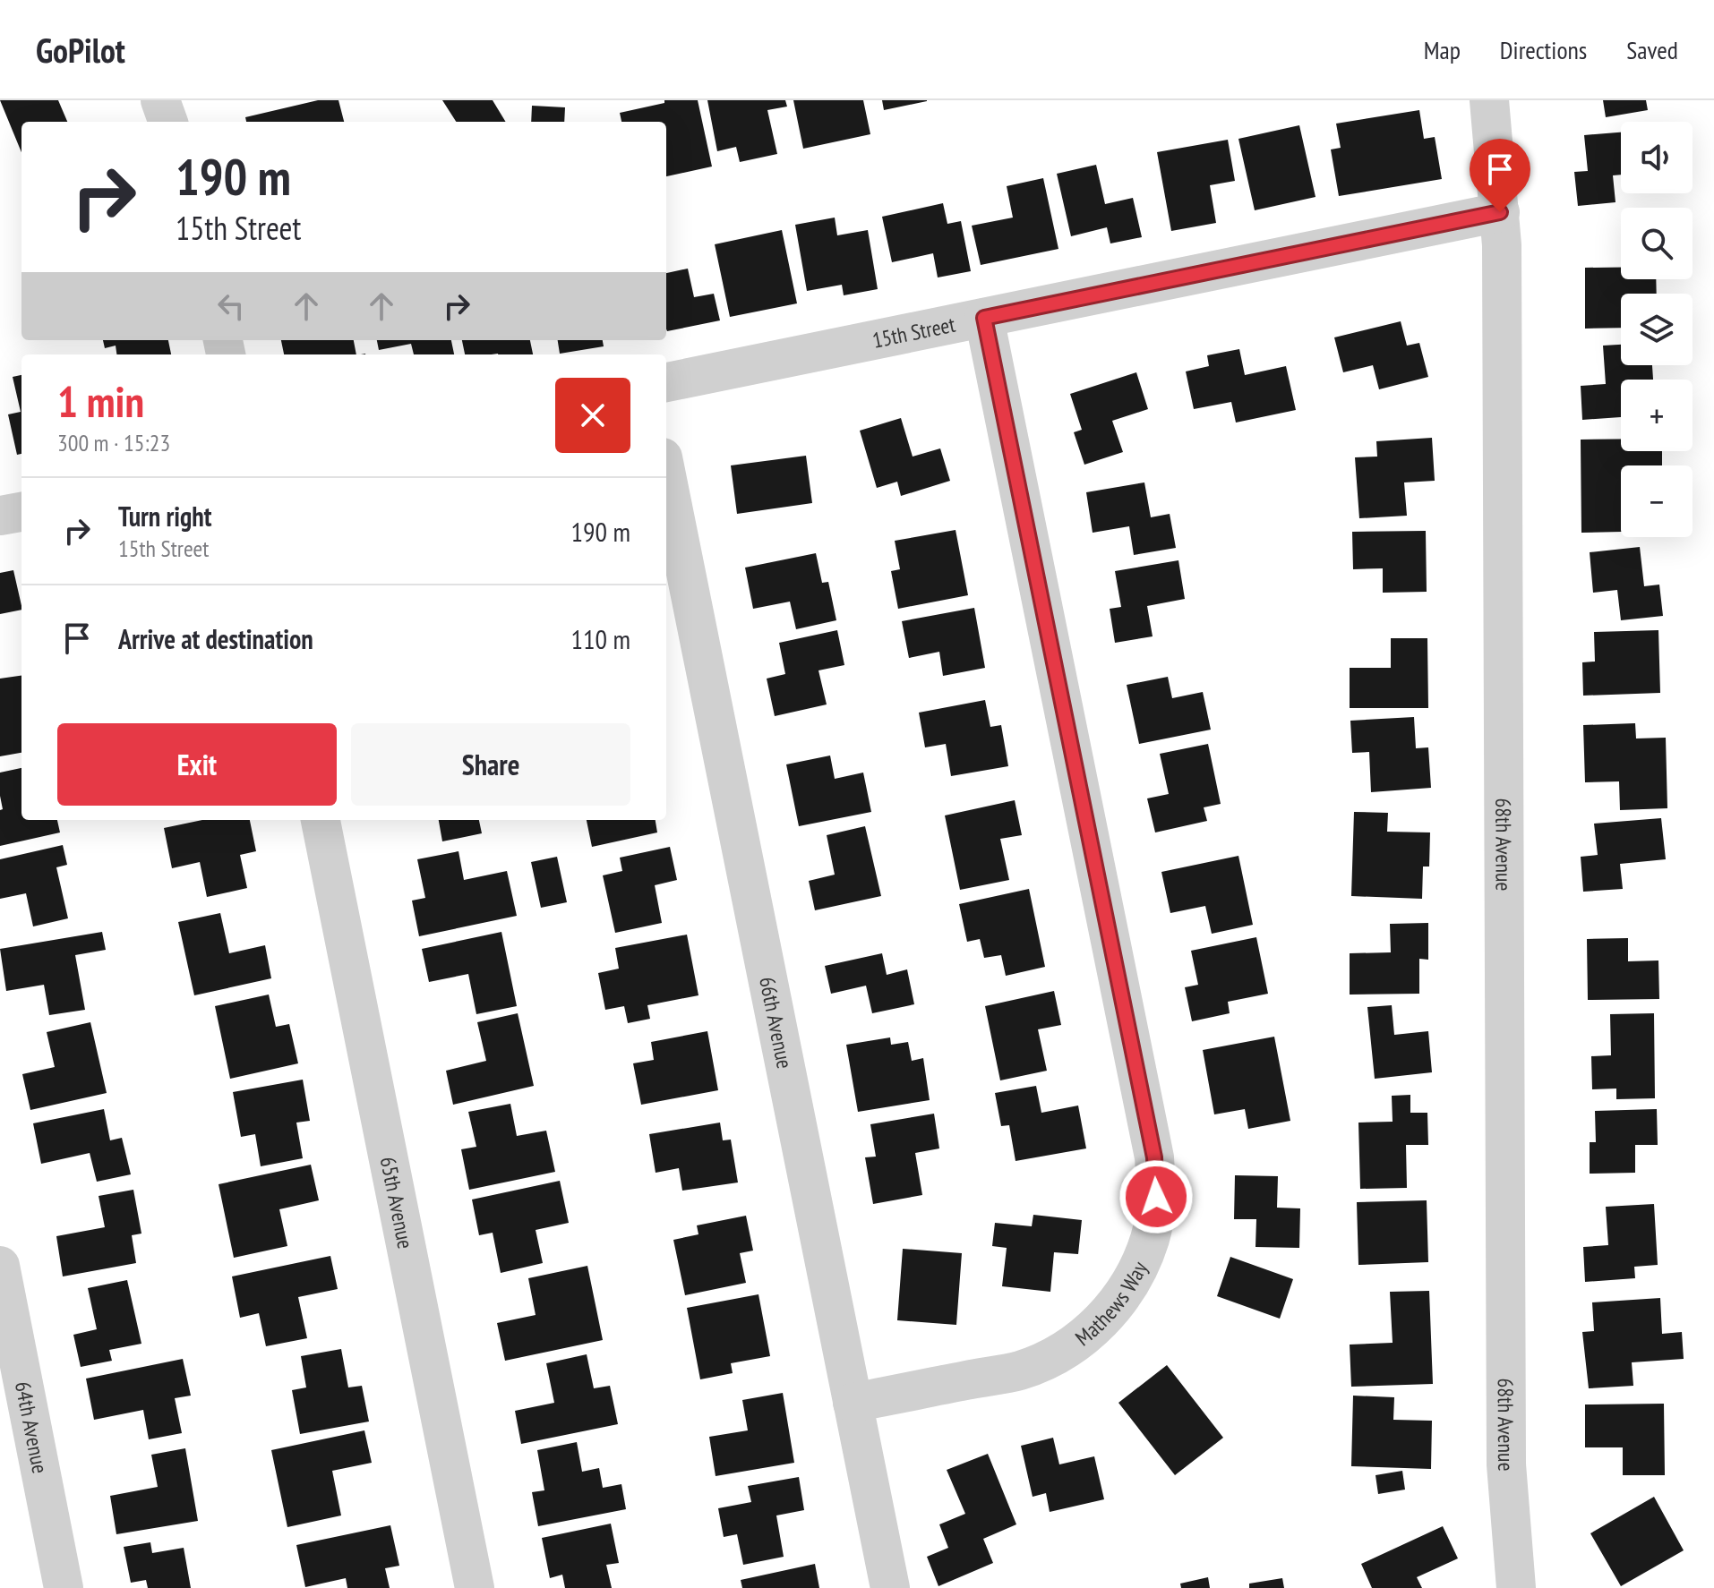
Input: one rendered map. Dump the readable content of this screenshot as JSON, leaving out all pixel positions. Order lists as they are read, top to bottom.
{
  "streets": {
    "street": [
      "15th Street",
      "68th Avenue",
      "66th Avenue",
      "65th Avenue",
      "Mathews Way",
      "64th Avenue"
    ]
  },
  "crossings": [
    ["15th Street", "68th Avenue"],
    ["15th Street", "Mathews Way"],
    ["66th Avenue", "Mathews Way"]
  ],
  "page": {
    "header": "GoPilot",
    "nav": ["Map", "Directions", "Saved"],
    "map_buttons": ["+", "−"],
    "turn": ["190 m", "15th Street"],
    "heading": ["1 min", "300 m · 15:23"],
    "list": [
      {
        "name": "Turn right",
        "note": "15th Street",
        "value": "190 m"
      },
      {
        "name": "Arrive at destination",
        "value": "110 m"
      }
    ],
    "buttons": ["Exit", "Share"]
  }
}
